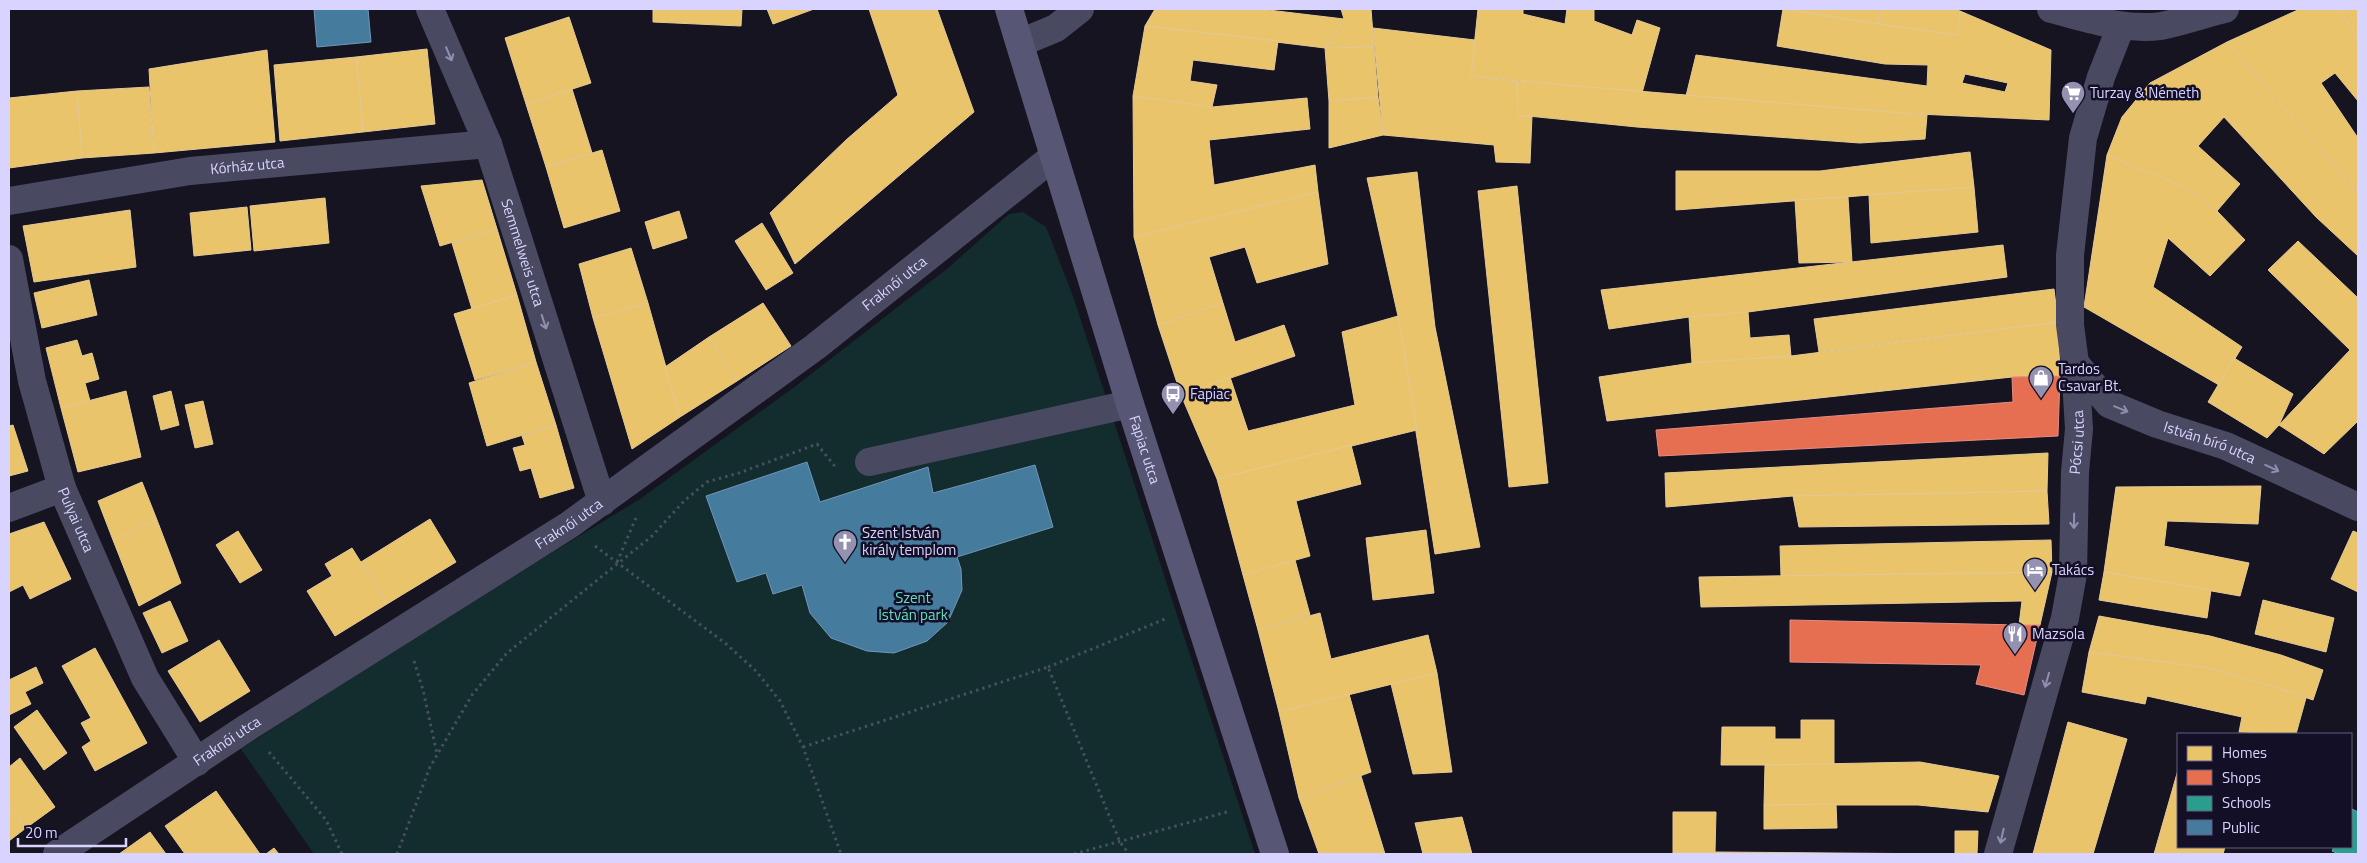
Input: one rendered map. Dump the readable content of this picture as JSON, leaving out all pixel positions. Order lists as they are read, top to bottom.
{
  "streets": {
    "street": [
      "Kórház utca",
      "Semmelweis utca",
      "Fraknói utca",
      "Pócsi utca",
      "István bíró utca",
      "Fapiac utca",
      "Pulyai utca"
    ]
  },
  "crossings": [
    ["Kórház utca", "Semmelweis utca"],
    ["Semmelweis utca", "Fraknói utca"],
    ["Fraknói utca", "Fapiac utca"],
    ["Fraknói utca", "Pulyai utca"],
    ["Pócsi utca", "István bíró utca"]
  ],
  "one_way": ["Semmelweis utca", "Pócsi utca", "István bíró utca"],
  "parks": ["Szent István park"],
  "places": {
    "supermarket": ["Turzay & Németh"],
    "shop": ["Tardos Csavar Bt."],
    "bus stop": ["Fapiac"],
    "church": ["Szent István király templom"],
    "hotel": ["Takács"],
    "restaurant": ["Mazsola"]
  },
  "legend": [
    "Homes",
    "Shops",
    "Schools",
    "Public"
  ],
  "scale_bar": "20 m"
}
